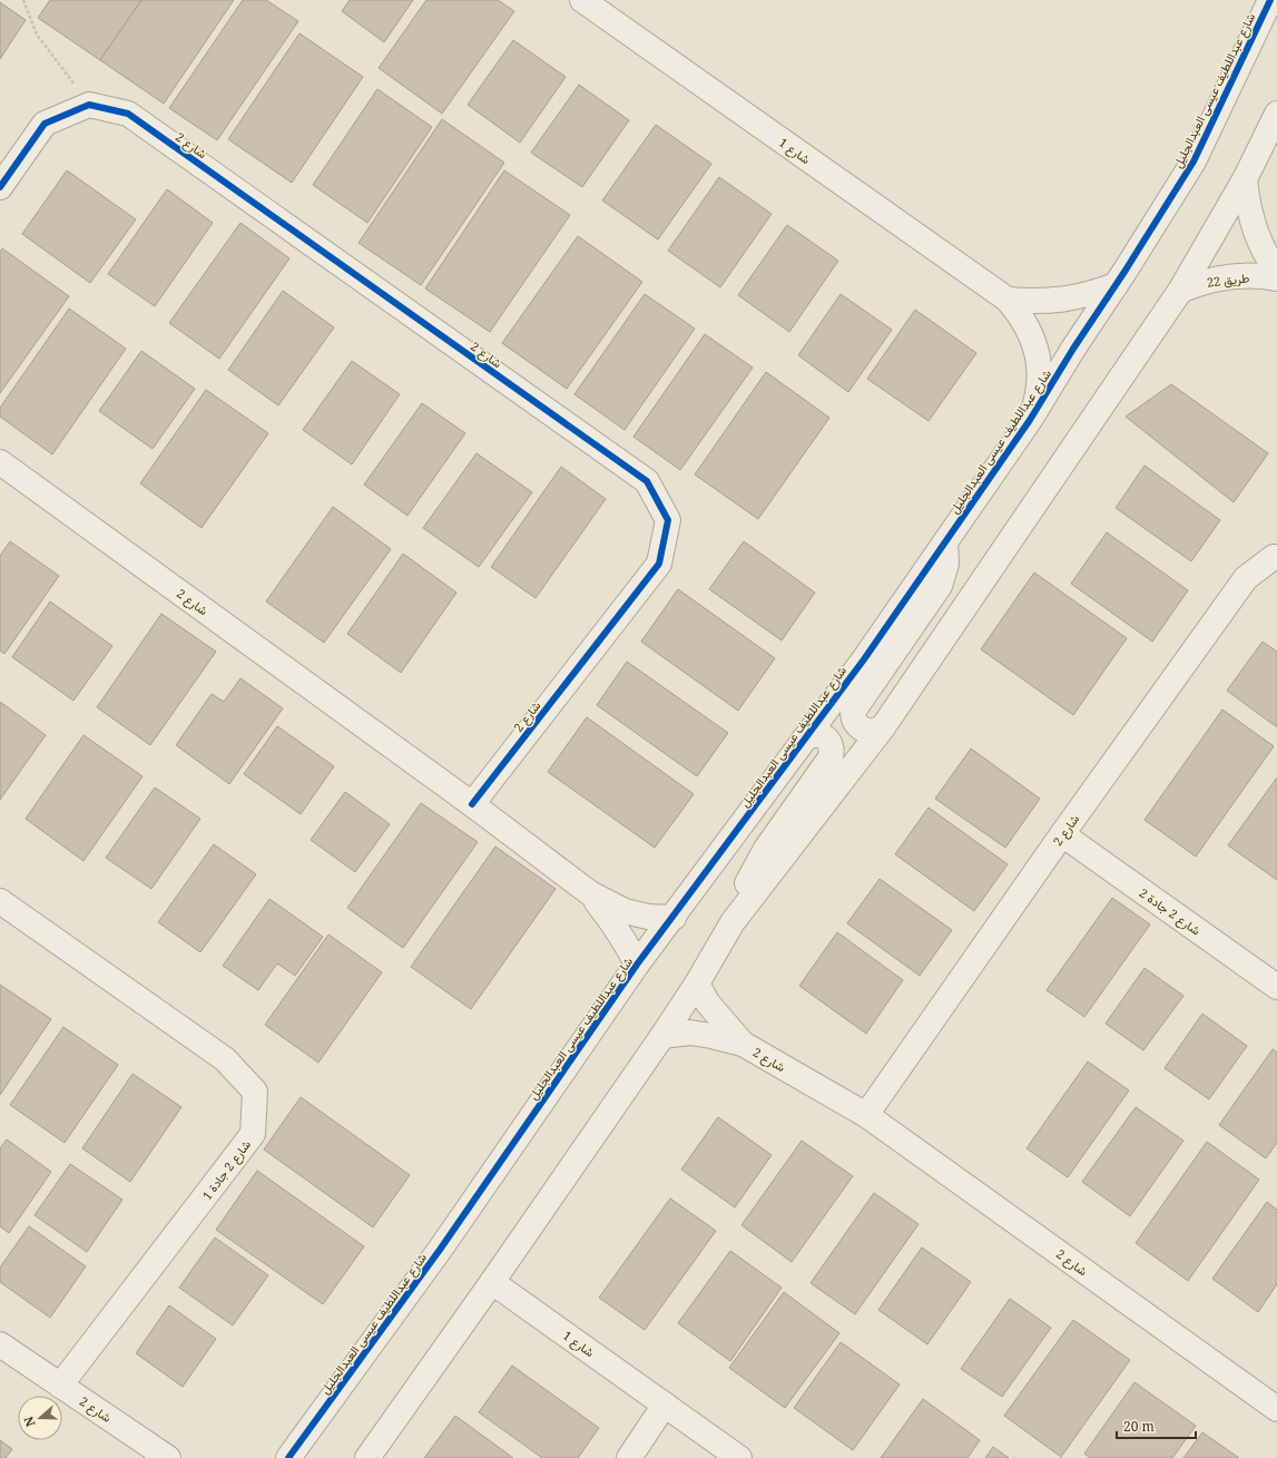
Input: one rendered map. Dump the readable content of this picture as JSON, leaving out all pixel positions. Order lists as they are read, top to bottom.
{
  "streets": {
    "street": [
      "شارع عبداللطيف عيسى العبدالجليل",
      "شارع 2",
      "شارع 1",
      "طريق 22",
      "شارع 2 جادة 2",
      "شارع 2 جادة 1"
    ]
  },
  "crossings": [
    ["شارع عبداللطيف عيسى العبدالجليل", "شارع 2"],
    ["شارع عبداللطيف عيسى العبدالجليل", "شارع 1"],
    ["شارع 2", "شارع 2 جادة 2"],
    ["شارع 2", "شارع 2 جادة 1"]
  ],
  "scale_bar": "20 m",
  "north": "left"
}
